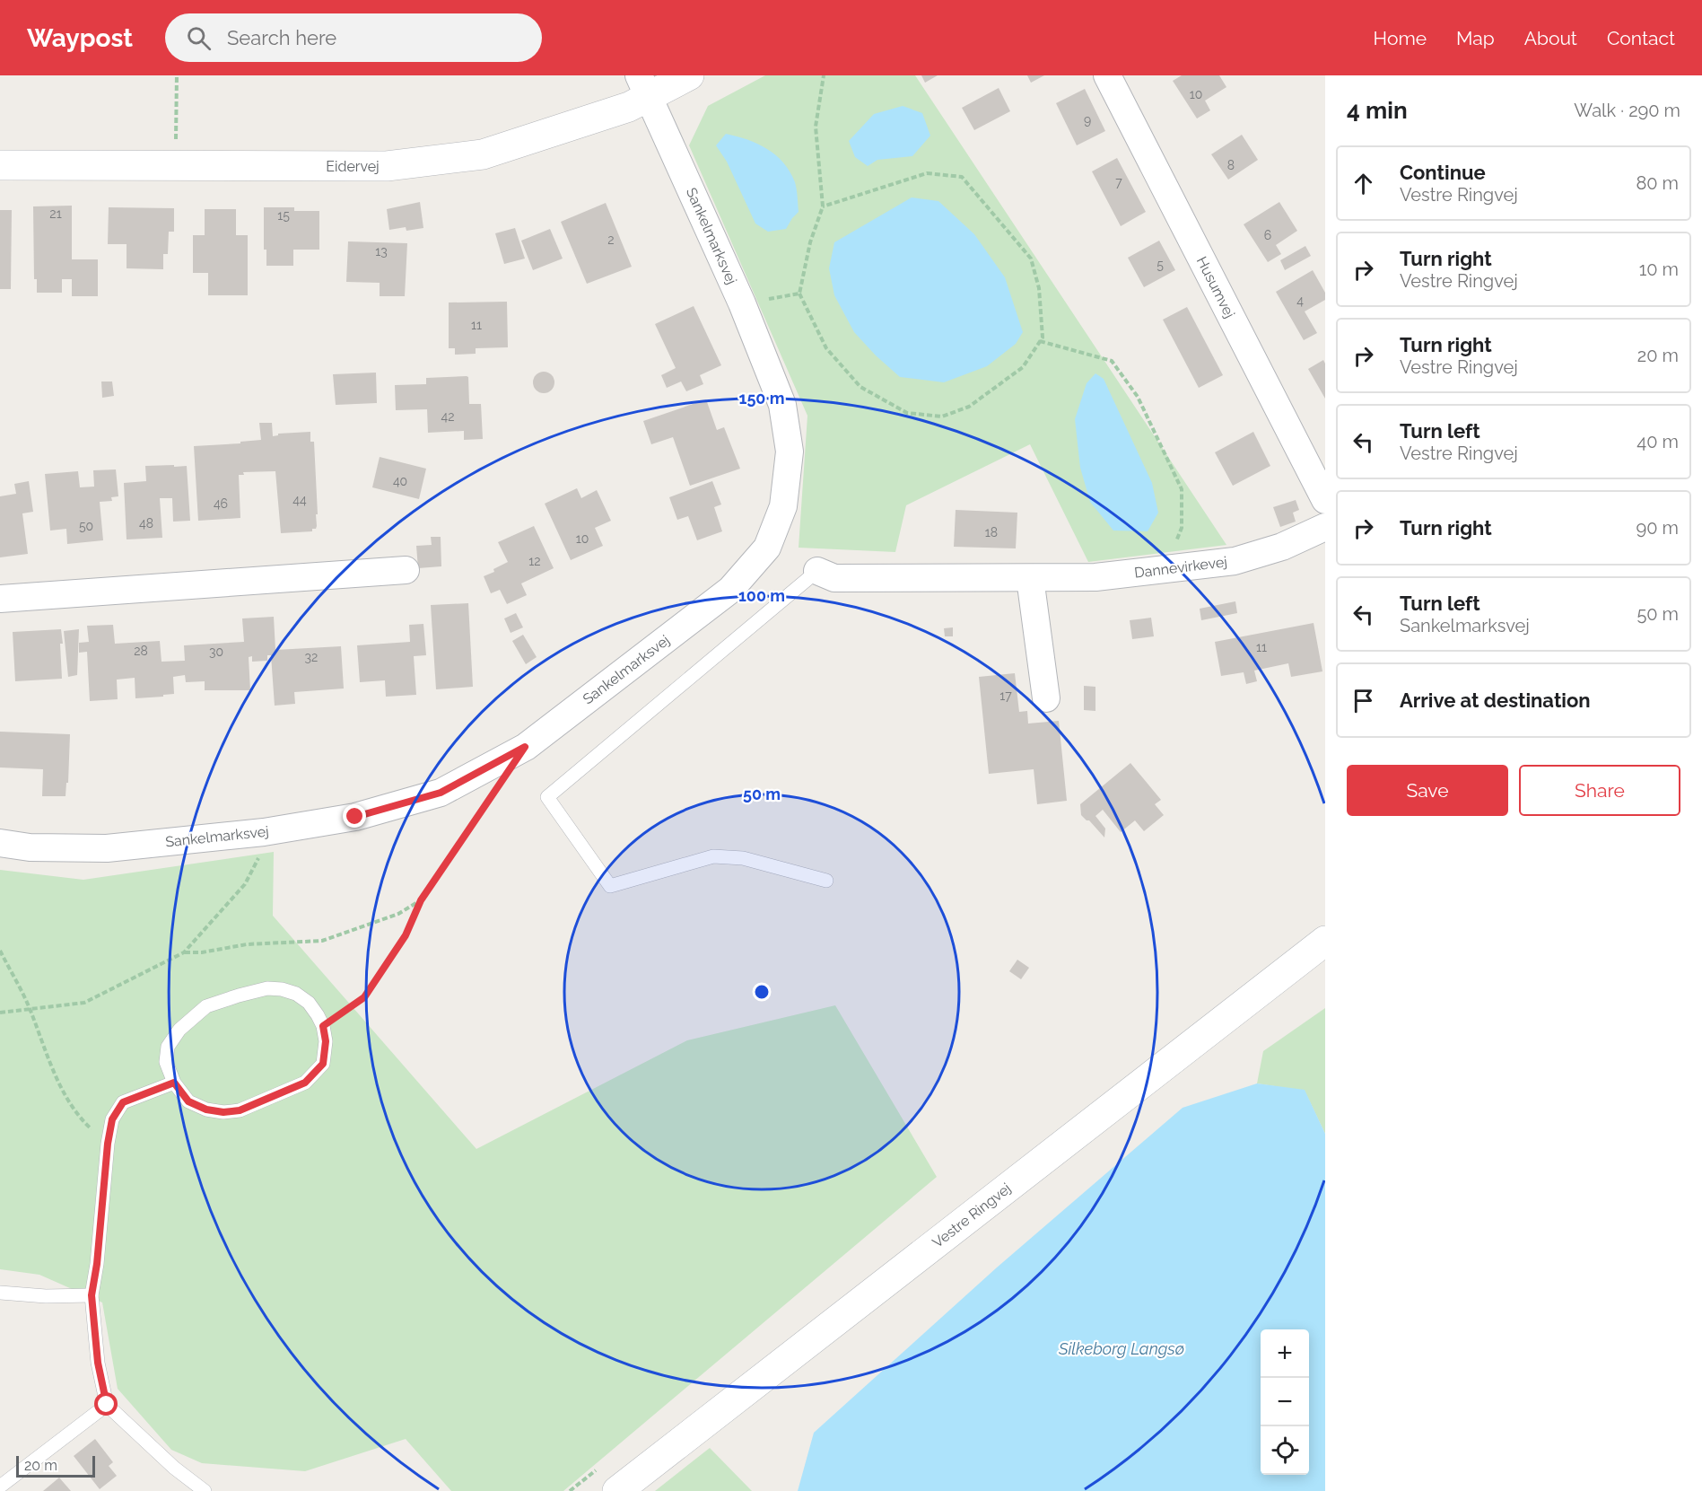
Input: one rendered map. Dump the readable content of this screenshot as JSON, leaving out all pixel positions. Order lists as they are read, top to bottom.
{
  "streets": {
    "main road": ["Eidervej", "Vestre Ringvej"],
    "street": ["Sankelmarksvej", "Husumvej", "Dannevirkevej"]
  },
  "crossings": [
    ["Eidervej", "Sankelmarksvej"]
  ],
  "water": ["Silkeborg Langsø"],
  "house_numbers": [
    "10",
    "9",
    "8",
    "7",
    "21",
    "15",
    "6",
    "2",
    "13",
    "5",
    "4",
    "11",
    "42",
    "40",
    "44",
    "46",
    "48",
    "50",
    "18",
    "10",
    "12",
    "11",
    "28",
    "30",
    "32",
    "17"
  ],
  "scale_bar": "20 m",
  "page": {
    "header": "Waypost",
    "search": "Search here",
    "nav": [
      "Home",
      "Map",
      "About",
      "Contact"
    ],
    "heading": ["4 min", "Walk · 290 m"],
    "list": [
      ["Continue", "Vestre Ringvej", "80 m"],
      ["Turn right", "Vestre Ringvej", "10 m"],
      ["Turn right", "Vestre Ringvej", "20 m"],
      ["Turn left", "Vestre Ringvej", "40 m"],
      ["Turn right", "90 m"],
      ["Turn left", "Sankelmarksvej", "50 m"],
      "Arrive at destination"
    ],
    "buttons": ["Save", "Share"],
    "map_buttons": ["+", "−"],
    "scale": "20 m"
  },
  "rings": ["150 m", "100 m", "50 m"]
}
